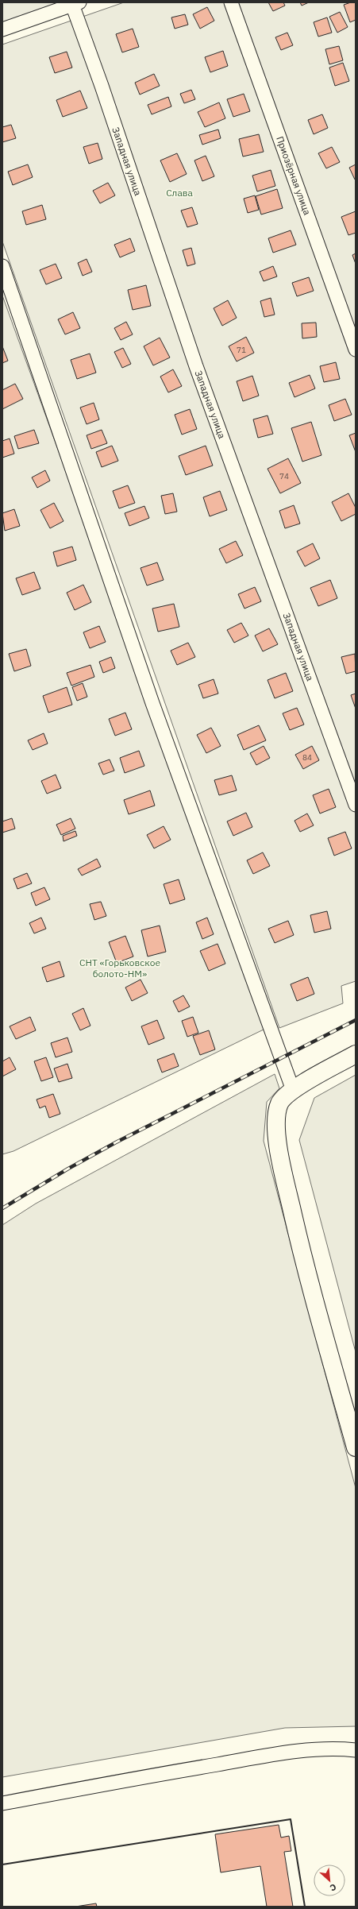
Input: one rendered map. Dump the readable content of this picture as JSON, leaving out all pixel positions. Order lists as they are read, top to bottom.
{
  "streets": {
    "street": ["Западная улица", "Приозёрная улица"]
  },
  "parks": ["Слава", "СНТ «Горьковское болото-НМ»"],
  "house_numbers": ["71", "74", "84"],
  "north": "bottom right"
}
